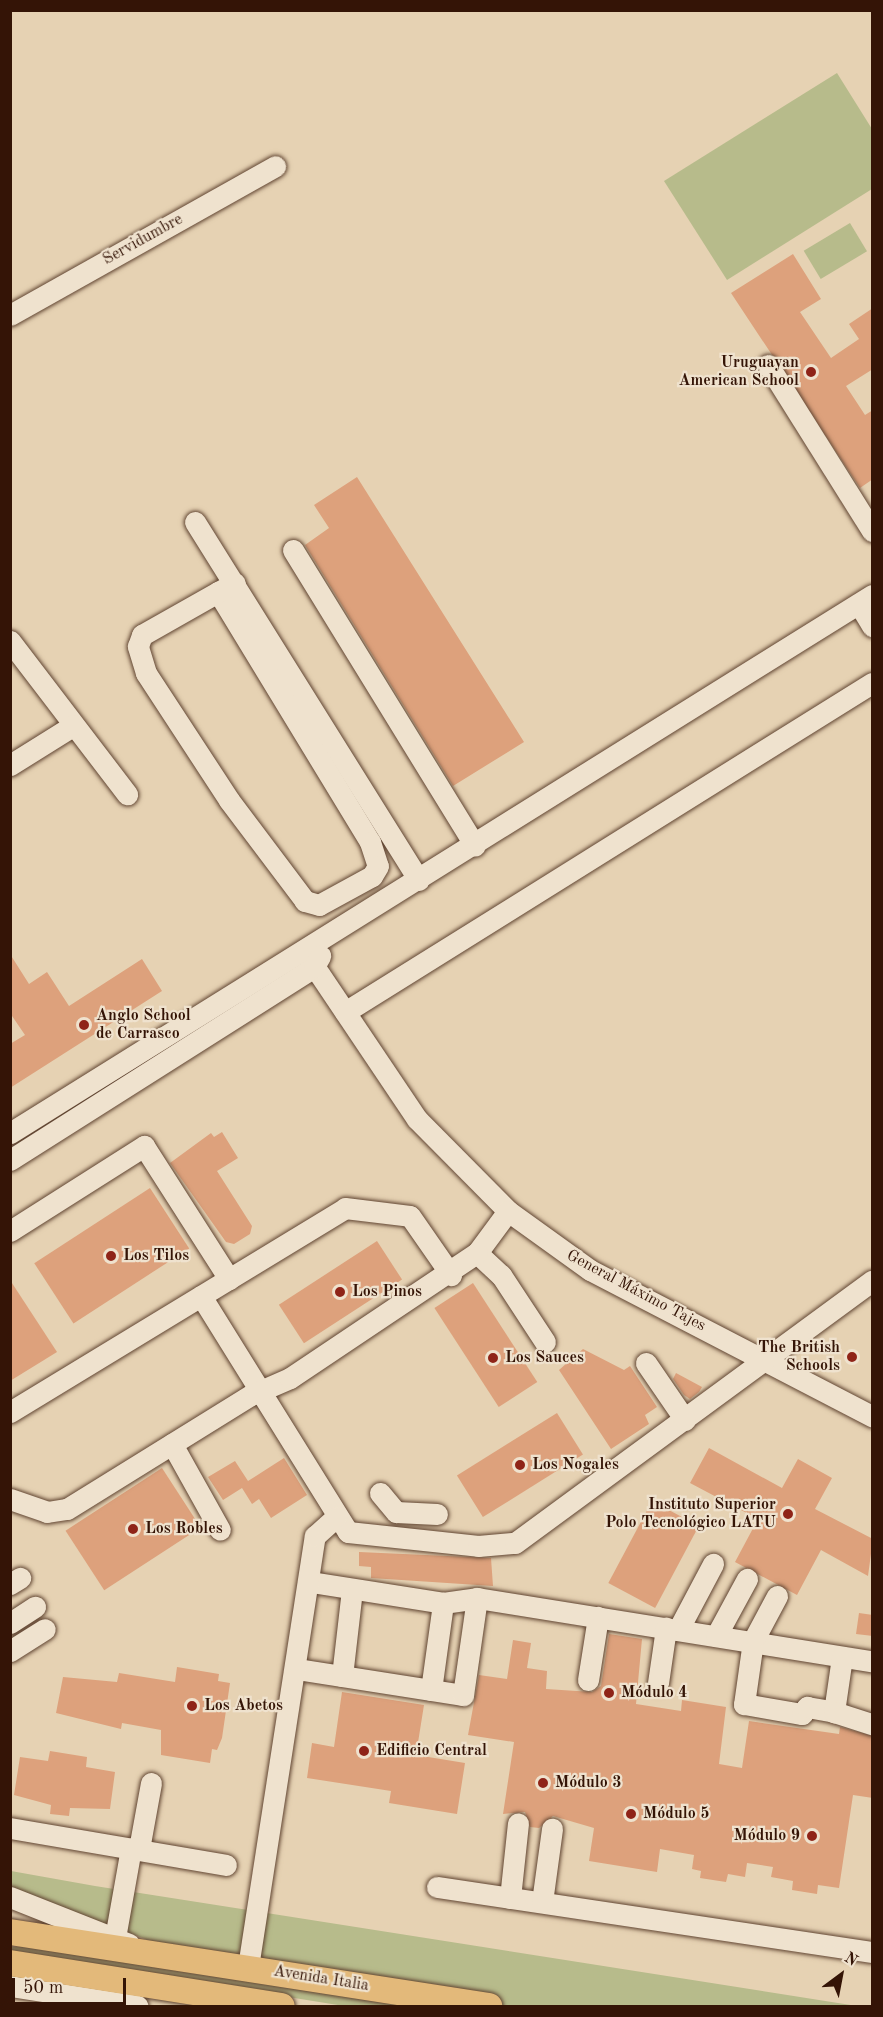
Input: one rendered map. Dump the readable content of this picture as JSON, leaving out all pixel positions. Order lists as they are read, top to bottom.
{
  "streets": {
    "main road": ["Avenida Italia"],
    "street": ["Servidumbre", "General Máximo Tajes"]
  },
  "places": [
    "Uruguayan American School",
    "Anglo School de Carrasco",
    "Los Tilos",
    "Los Pinos",
    "The British Schools",
    "Los Sauces",
    "Los Nogales",
    "Instituto Superior Polo Tecnológico LATU",
    "Los Robles",
    "Módulo 4",
    "Los Abetos",
    "Edificio Central",
    "Módulo 3",
    "Módulo 5",
    "Módulo 9"
  ],
  "scale_bar": "50 m",
  "north": "top right"
}
